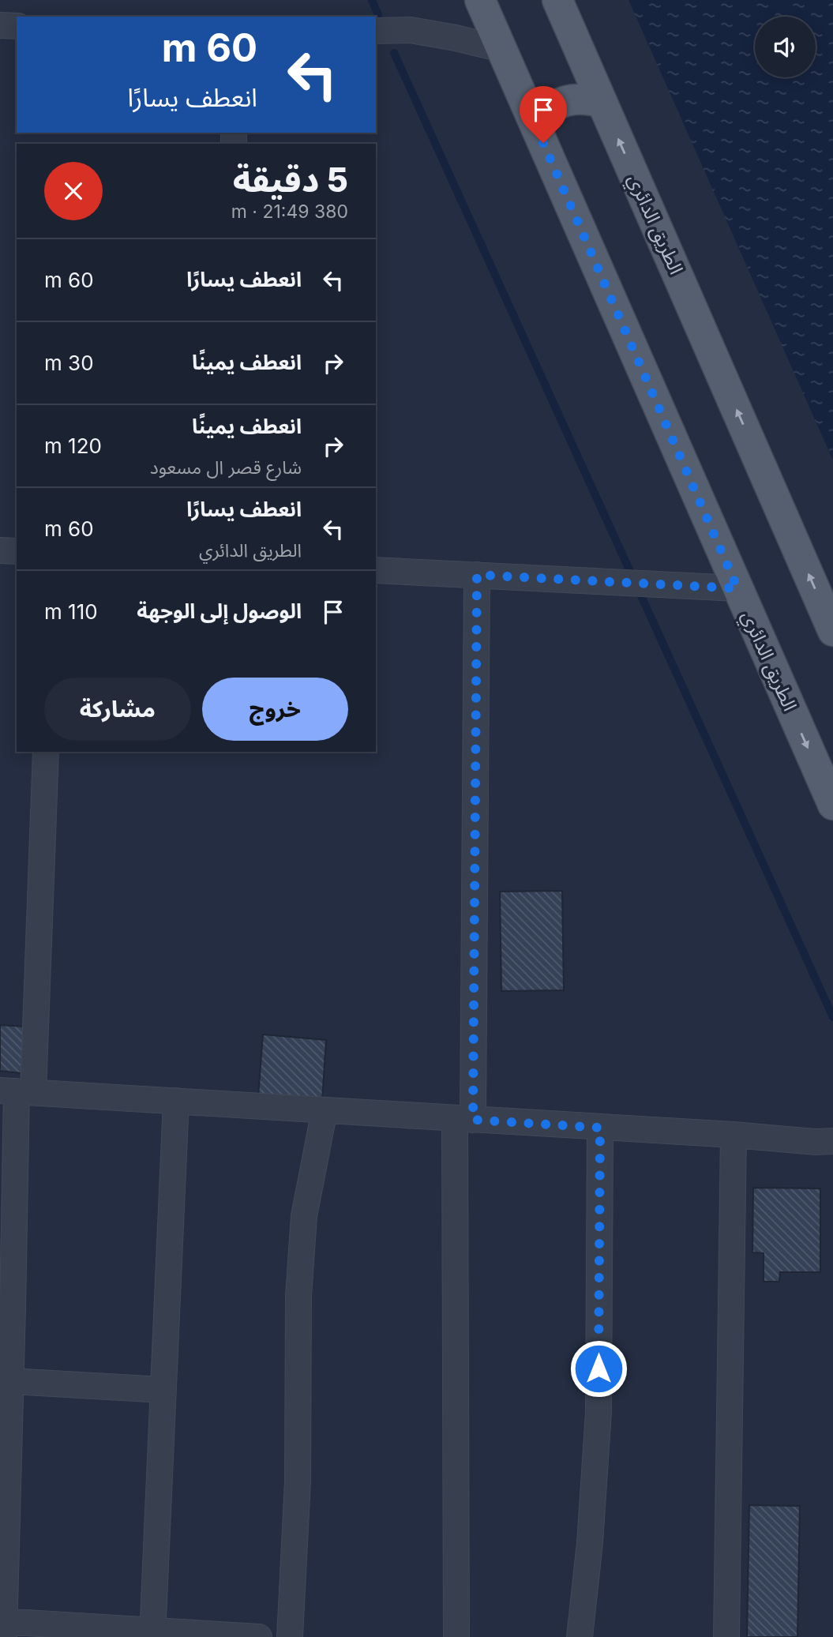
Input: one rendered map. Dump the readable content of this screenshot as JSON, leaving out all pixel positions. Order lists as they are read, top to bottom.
{
  "streets": {
    "main road": ["الطريق الدائري"]
  },
  "page": {
    "turn": ["60 m", "انعطف يسارًا"],
    "heading": ["5 دقيقة", "380 m · 21:49"],
    "list": [
      {
        "name": "انعطف يسارًا",
        "value": "60 m"
      },
      {
        "name": "انعطف يمينًا",
        "value": "30 m"
      },
      {
        "name": "انعطف يمينًا",
        "note": "شارع قصر ال مسعود",
        "value": "120 m"
      },
      {
        "name": "انعطف يسارًا",
        "note": "الطريق الدائري",
        "value": "60 m"
      },
      {
        "name": "الوصول إلى الوجهة",
        "value": "110 m"
      }
    ],
    "buttons": ["خروج", "مشاركة"]
  }
}
